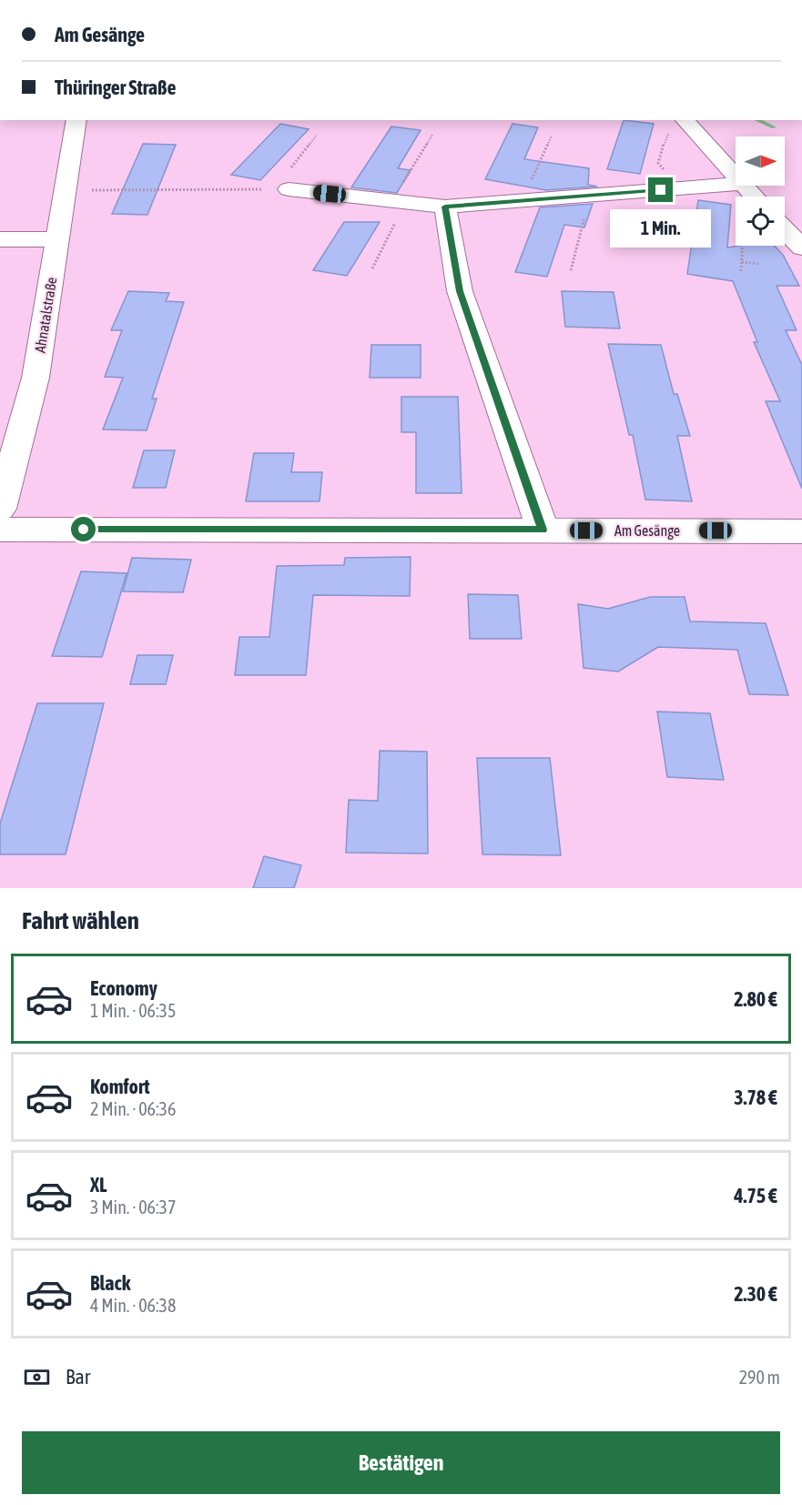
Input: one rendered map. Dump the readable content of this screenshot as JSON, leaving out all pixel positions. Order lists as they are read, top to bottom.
{
  "streets": {
    "street": ["Ahnatalstraße", "Am Gesänge"]
  },
  "north": "right",
  "page": {
    "banner": ["Am Gesänge", "Thüringer Straße"],
    "bubble": "1 Min.",
    "heading": "Fahrt wählen",
    "list": [
      {
        "name": "Economy",
        "note": "1 Min. · 06:35",
        "value": "2.80 €"
      },
      {
        "name": "Komfort",
        "note": "2 Min. · 06:36",
        "value": "3.78 €"
      },
      {
        "name": "XL",
        "note": "3 Min. · 06:37",
        "value": "4.75 €"
      },
      {
        "name": "Black",
        "note": "4 Min. · 06:38",
        "value": "2.30 €"
      }
    ],
    "pay": ["Bar", "290 m"],
    "buttons": "Bestätigen"
  }
}
